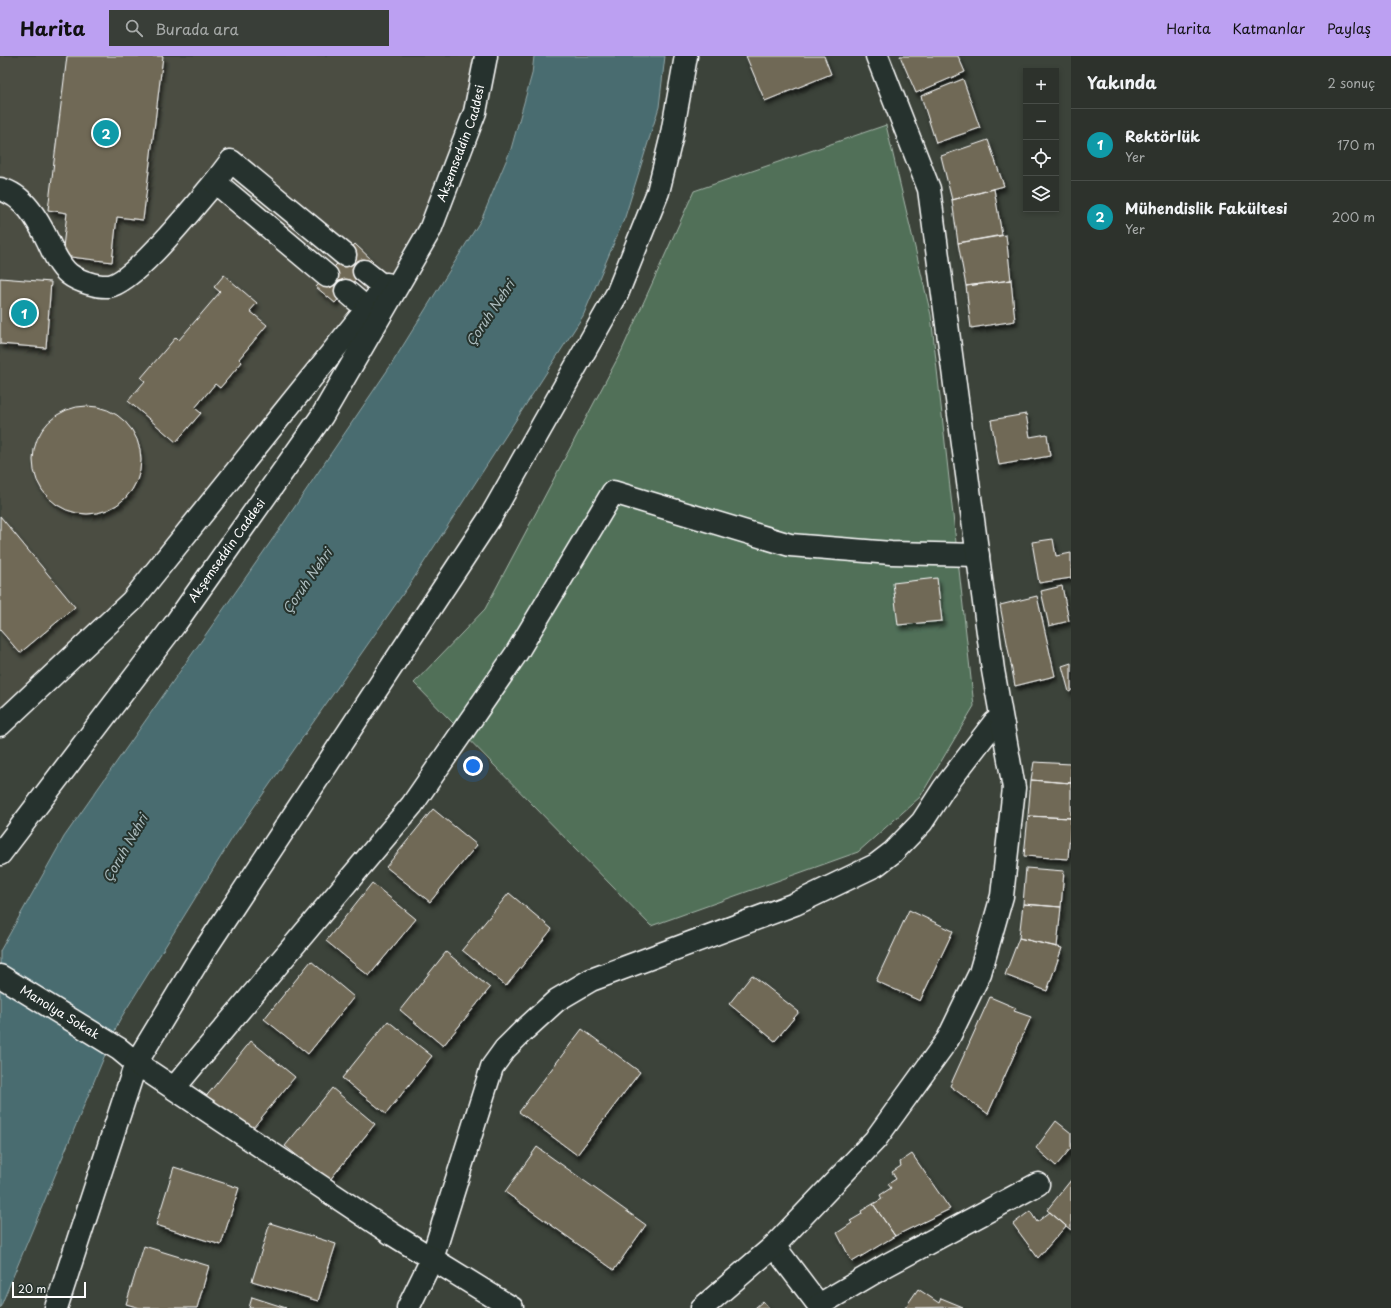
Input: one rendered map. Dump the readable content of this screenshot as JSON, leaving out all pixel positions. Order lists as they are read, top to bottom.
{
  "streets": {
    "street": ["Akşemseddin Caddesi", "Manolya Sokak"]
  },
  "water": ["Çoruh Nehri"],
  "scale_bar": "20 m",
  "page": {
    "header": "Harita",
    "search": "Burada ara",
    "nav": ["Harita", "Katmanlar", "Paylaş"],
    "heading": ["Yakında", "2 sonuç"],
    "map_buttons": ["+", "−"],
    "list": [
      {
        "mark": "1",
        "name": "Rektörlük",
        "note": "Yer",
        "value": "170 m"
      },
      {
        "mark": "2",
        "name": "Mühendislik Fakültesi",
        "note": "Yer",
        "value": "200 m"
      }
    ],
    "pins": ["2", "1"],
    "scale": "20 m"
  }
}
